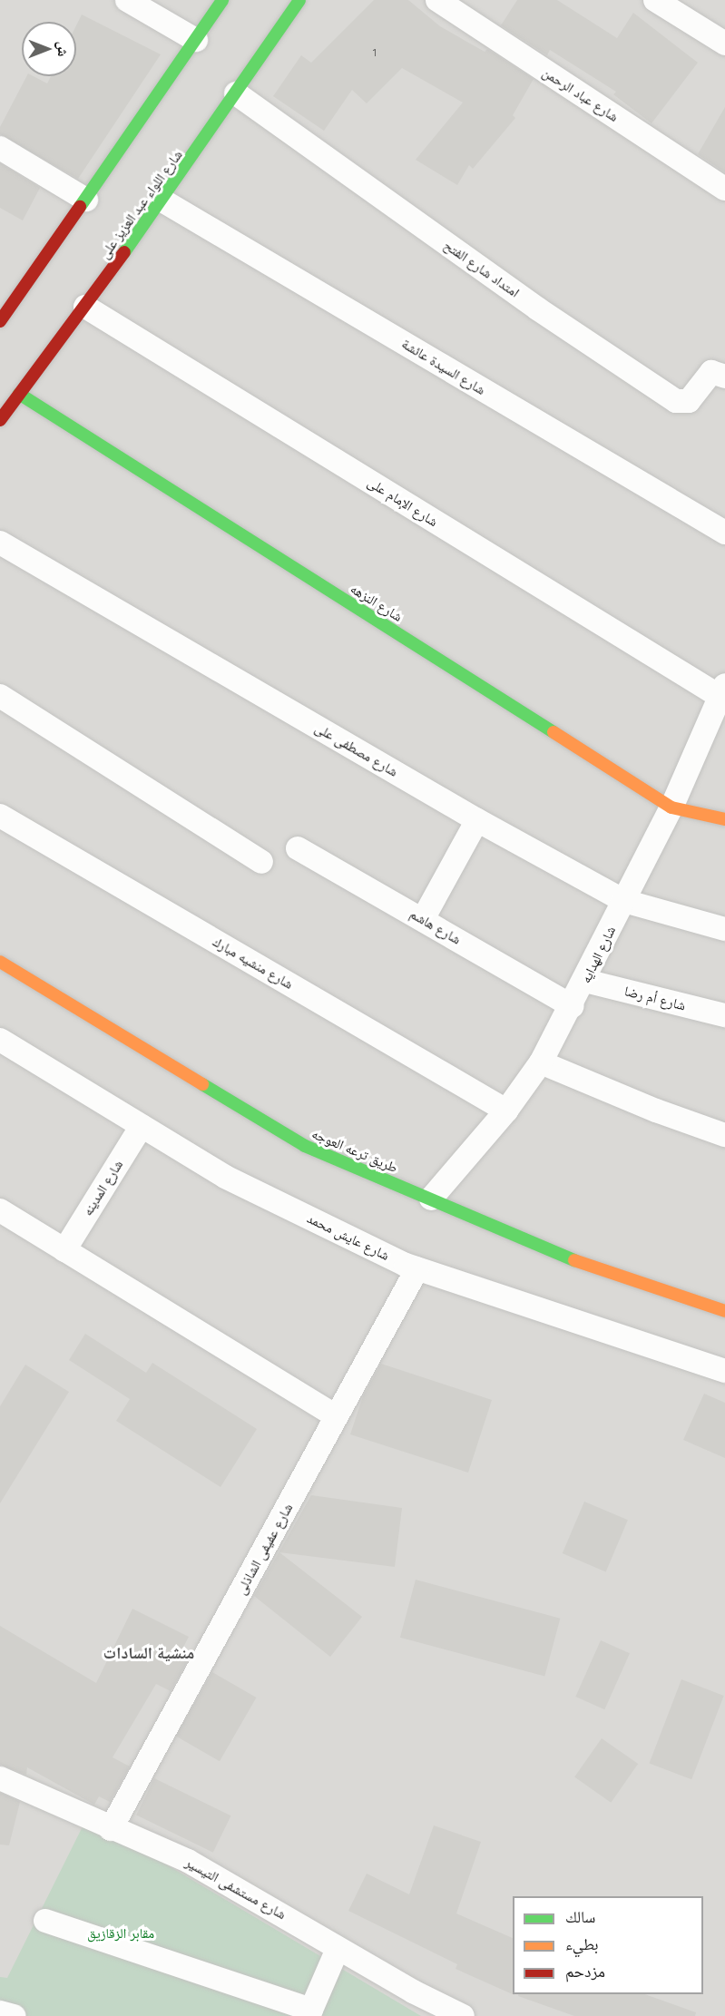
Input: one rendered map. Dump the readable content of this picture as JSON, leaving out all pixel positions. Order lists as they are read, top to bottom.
{
  "streets": {
    "street": [
      "شارع عباد الرحمن",
      "شارع اللواء عبد العزيز على",
      "امتداد شارع الفتح",
      "شارع السيدة عائشة",
      "شارع الإمام على",
      "شارع النزهه",
      "شارع مصطفى على",
      "شارع هاشم",
      "شارع الهدايه",
      "شارع منشيه مبارك",
      "شارع أم رضا",
      "طريق ترعه العوجه",
      "شارع المدينه",
      "شارع عايش محمد",
      "شارع عفيفى الشاذلى",
      "شارع مستشفى التيسير"
    ]
  },
  "crossings": [
    ["شارع اللواء عبد العزيز على", "امتداد شارع الفتح"],
    ["شارع اللواء عبد العزيز على", "شارع السيدة عائشة"],
    ["شارع اللواء عبد العزيز على", "شارع الإمام على"],
    ["شارع اللواء عبد العزيز على", "شارع النزهه"],
    ["شارع الإمام على", "شارع الهدايه"],
    ["شارع النزهه", "شارع الهدايه"],
    ["شارع مصطفى على", "شارع الهدايه"],
    ["شارع هاشم", "شارع الهدايه"],
    ["شارع الهدايه", "شارع منشيه مبارك"],
    ["شارع الهدايه", "شارع أم رضا"],
    ["شارع الهدايه", "طريق ترعه العوجه"],
    ["شارع المدينه", "شارع عايش محمد"],
    ["شارع عايش محمد", "شارع عفيفى الشاذلى"],
    ["شارع عفيفى الشاذلى", "شارع مستشفى التيسير"]
  ],
  "districts": ["منشية السادات"],
  "parks": ["مقابر الزقازيق"],
  "house_numbers": ["1"],
  "legend": ["سالك", "بطيء", "مزدحم"],
  "north": "right"
}
